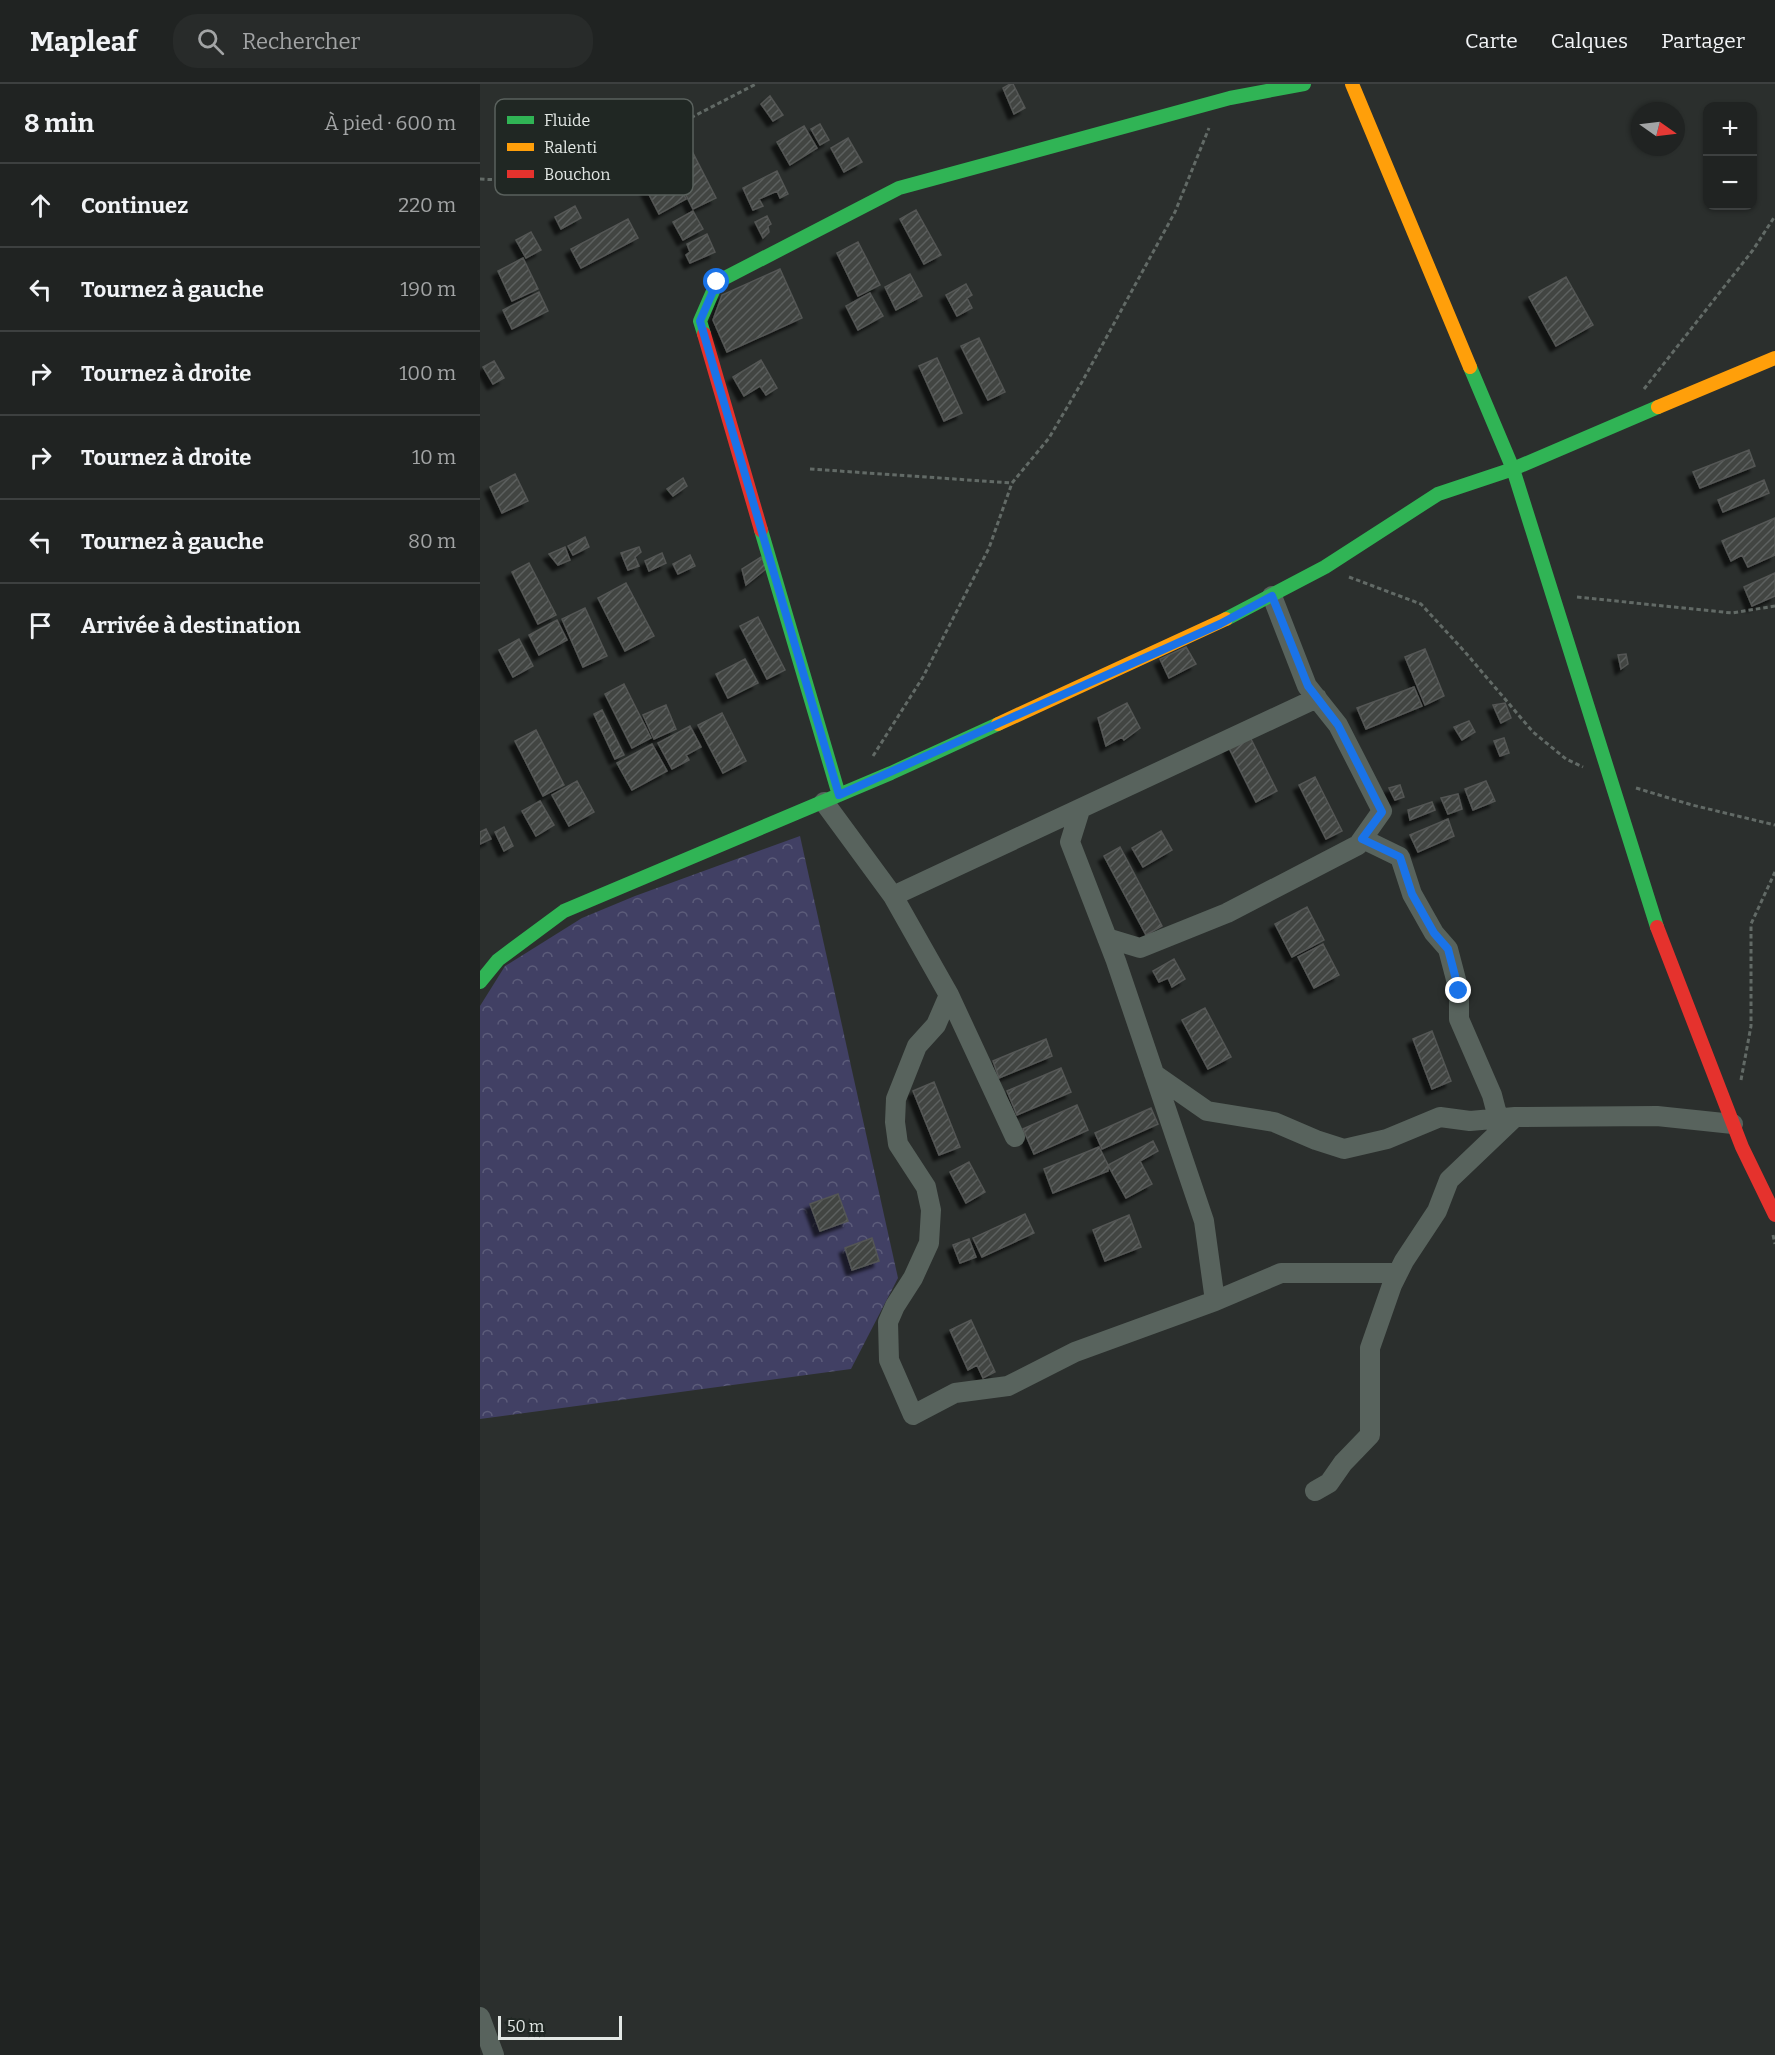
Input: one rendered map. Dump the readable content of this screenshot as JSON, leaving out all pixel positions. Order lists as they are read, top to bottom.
{
  "legend": ["Fluide", "Ralenti", "Bouchon"],
  "scale_bar": "50 m",
  "north": "right",
  "page": {
    "header": "Mapleaf",
    "search": "Rechercher",
    "nav": ["Carte", "Calques", "Partager"],
    "heading": ["8 min", "À pied · 600 m"],
    "map_buttons": ["+", "−"],
    "list": [
      ["Continuez", "220 m"],
      ["Tournez à gauche", "190 m"],
      ["Tournez à droite", "100 m"],
      ["Tournez à droite", "10 m"],
      ["Tournez à gauche", "80 m"],
      "Arrivée à destination"
    ],
    "scale": "50 m"
  }
}
